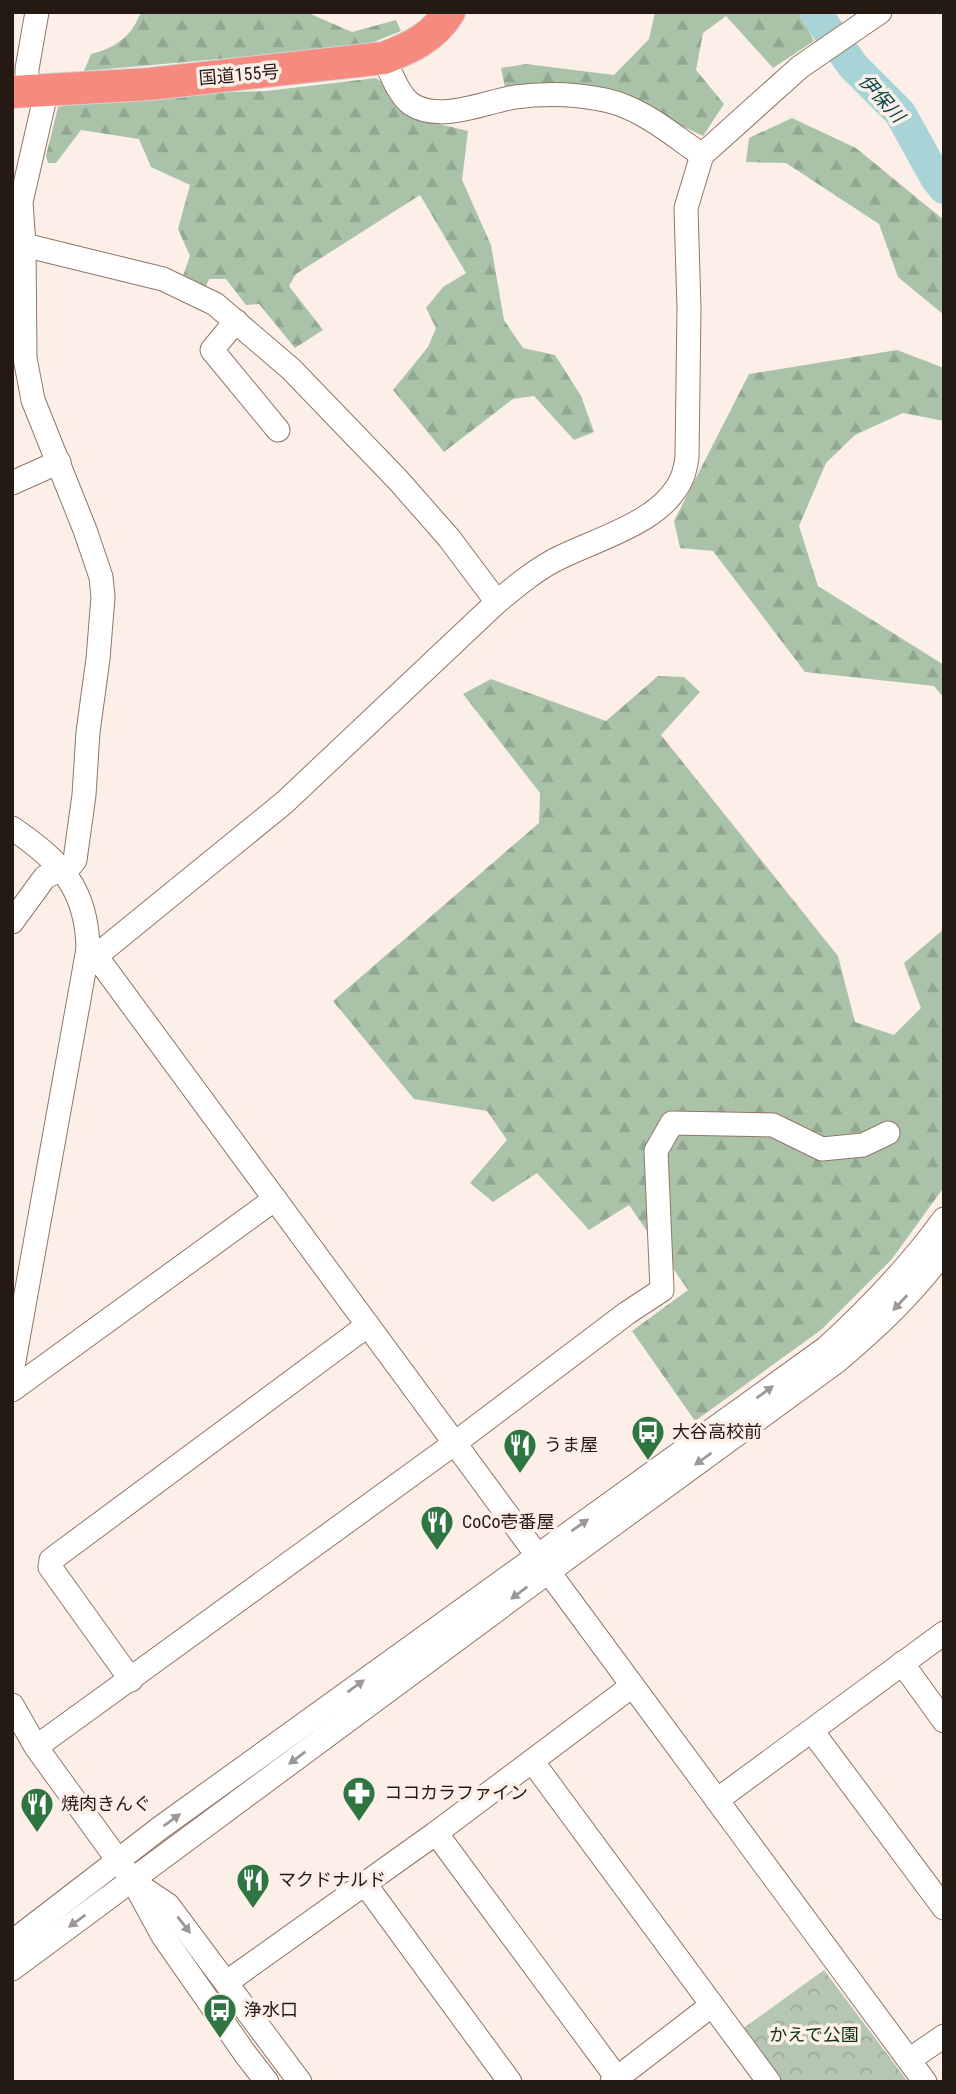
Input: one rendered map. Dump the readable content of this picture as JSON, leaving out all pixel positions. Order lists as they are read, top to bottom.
{
  "streets": {
    "highway": ["国道155号"]
  },
  "water": ["伊保川"],
  "parks": ["かえで公園"],
  "places": {
    "bus stop": ["大谷高校前", "浄水口"],
    "restaurant": [
      "うま屋",
      "CoCo壱番屋",
      "焼肉きんぐ",
      "マクドナルド"
    ],
    "pharmacy": ["ココカラファイン"]
  }
}
